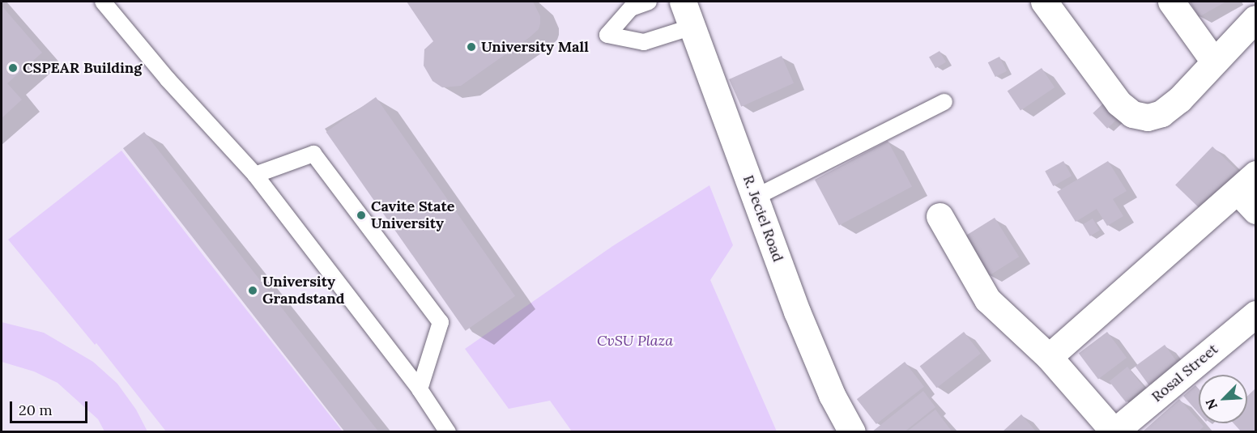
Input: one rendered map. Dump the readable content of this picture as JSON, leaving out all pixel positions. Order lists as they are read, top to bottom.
{
  "streets": {
    "street": ["R. Jeciel Road", "Rosal Street"]
  },
  "parks": ["CvSU Plaza"],
  "places": [
    "University Mall",
    "CSPEAR Building",
    "Cavite State University",
    "University Grandstand"
  ],
  "scale_bar": "20 m",
  "north": "bottom left"
}
